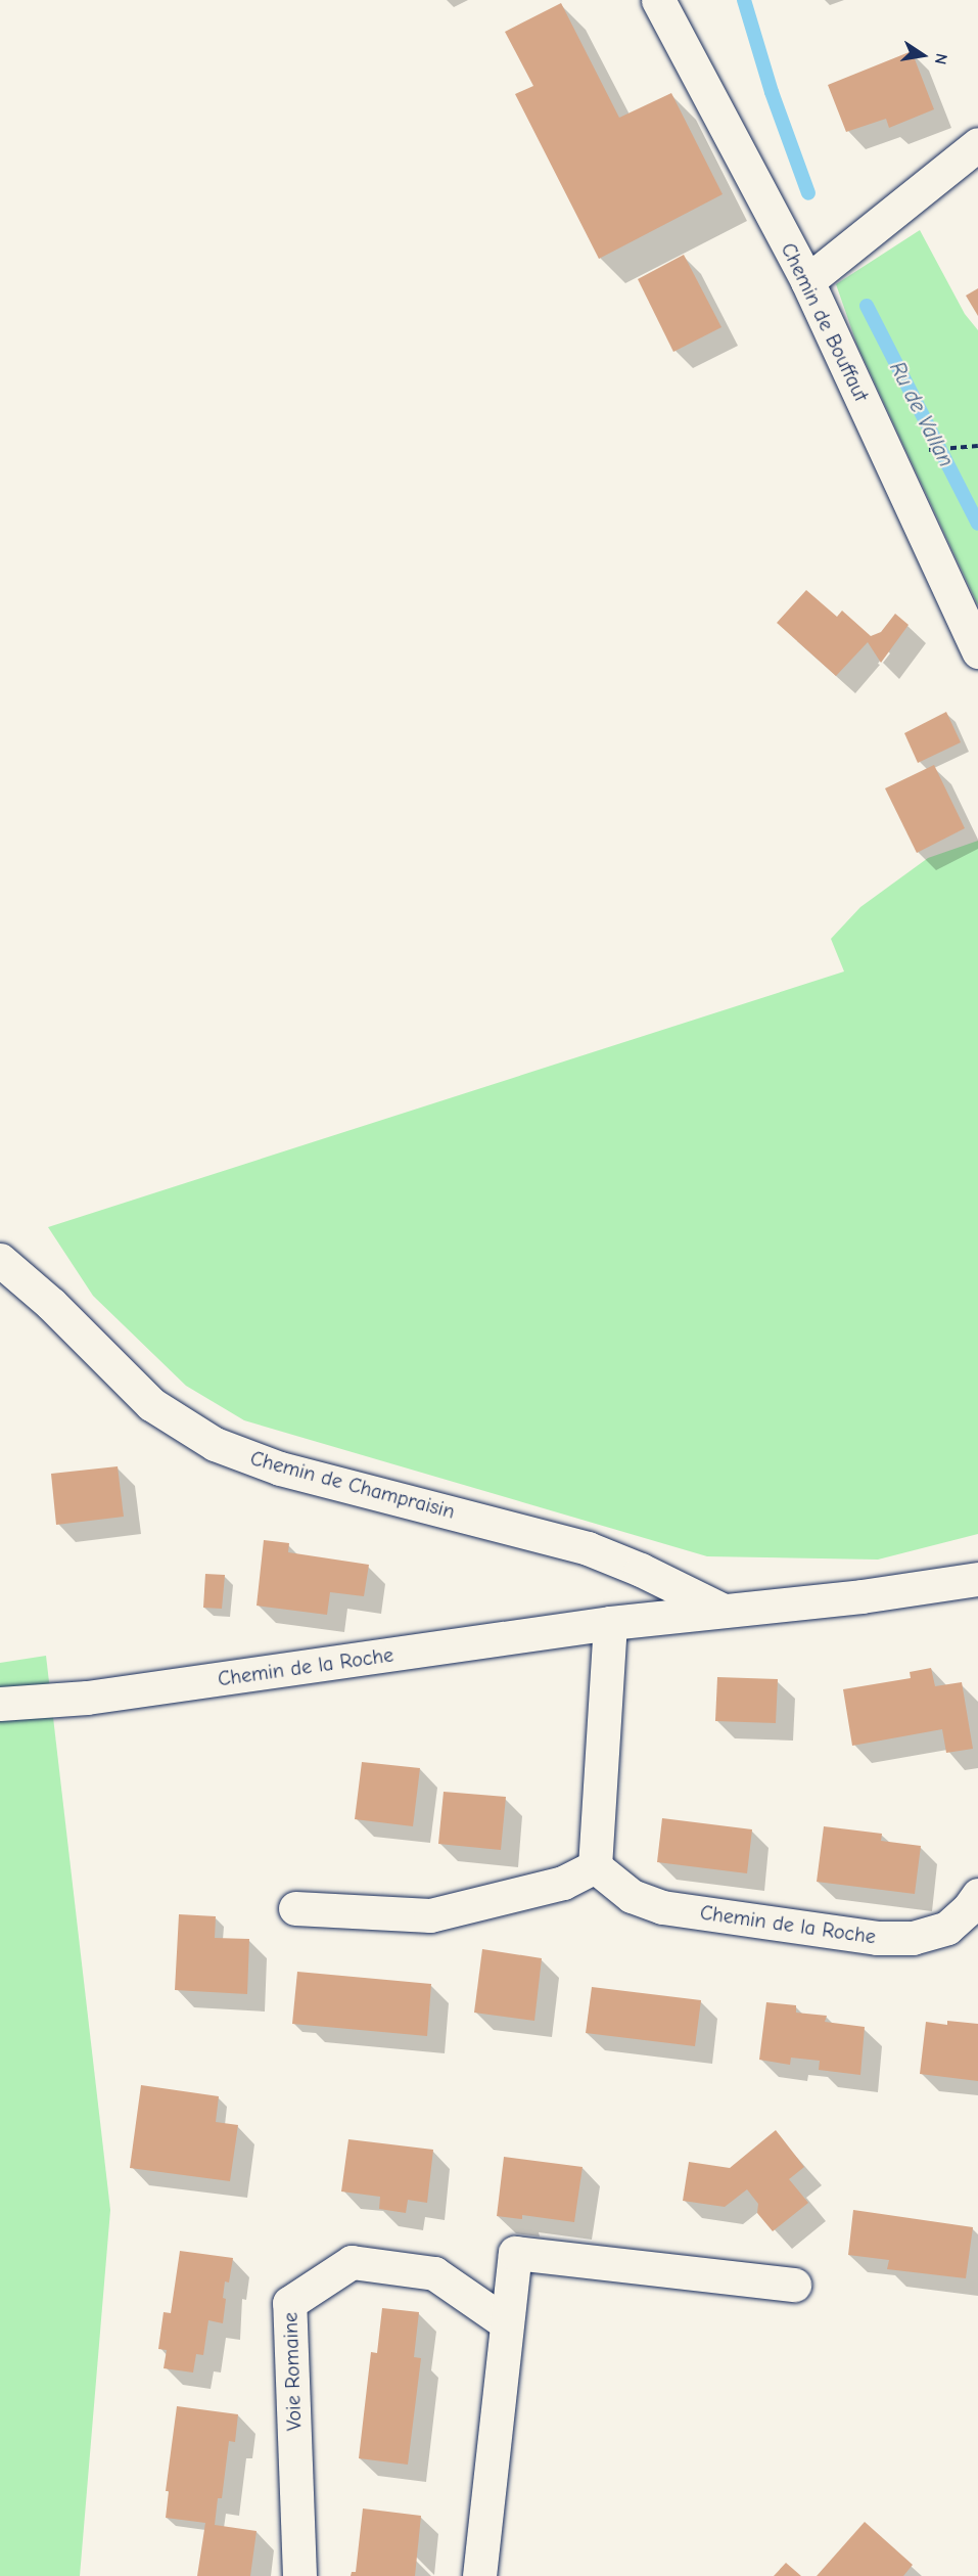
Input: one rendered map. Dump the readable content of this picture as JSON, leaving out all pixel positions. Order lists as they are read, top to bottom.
{
  "streets": {
    "street": [
      "Chemin de Bouffaut",
      "Chemin de Champraisin",
      "Chemin de la Roche",
      "Voie Romaine"
    ]
  },
  "crossings": [
    ["Chemin de Champraisin", "Chemin de la Roche"]
  ],
  "water": ["Ru de Vallan"],
  "north": "right"
}
